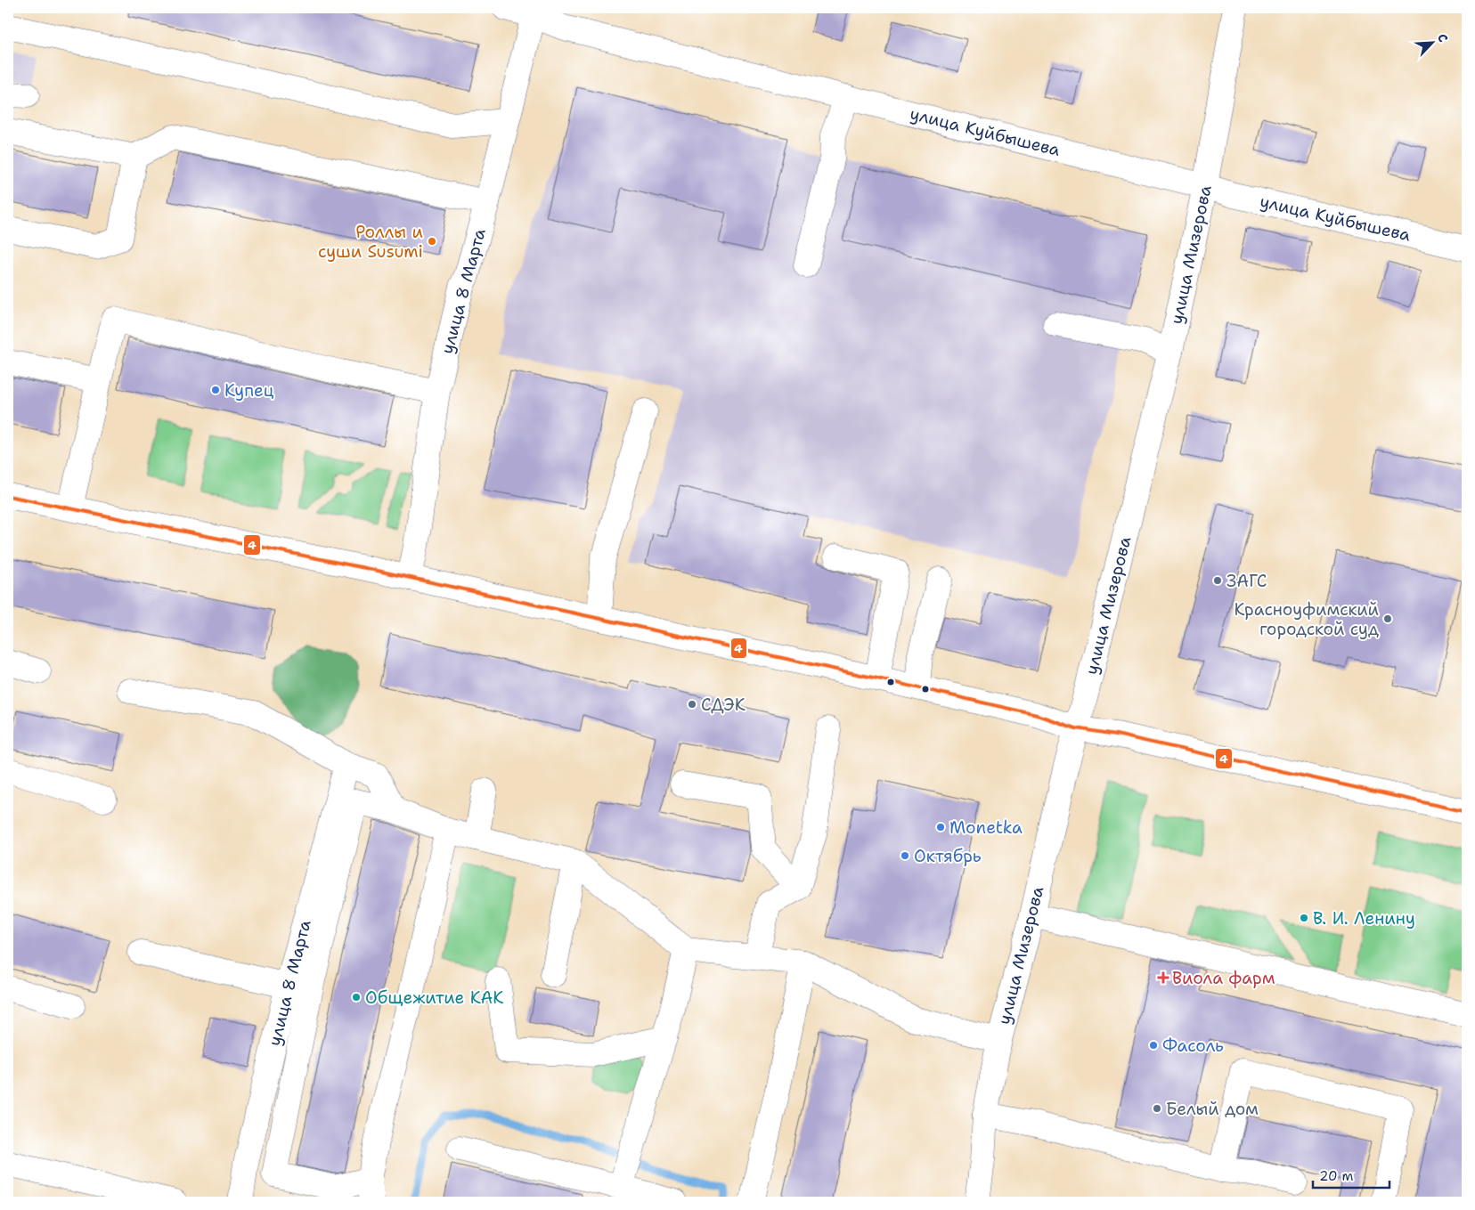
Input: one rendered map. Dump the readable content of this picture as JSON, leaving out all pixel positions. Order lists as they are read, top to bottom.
{
  "streets": {
    "main road": ["улица Куйбышева", "улица Мизерова", "улица 8 Марта"]
  },
  "crossings": [
    ["улица Куйбышева", "улица Мизерова"],
    ["улица Куйбышева", "улица 8 Марта"]
  ],
  "places": {
    "other": [
      "Роллы и суши Susumi",
      "Купец",
      "ЗАГС",
      "Красноуфимский городской суд",
      "СДЭК",
      "Monetka",
      "Октябрь",
      "В. И. Ленину",
      "Общежитие КАК",
      "Фасоль",
      "Белый дом"
    ],
    "health": ["Виола фарм"]
  },
  "lines": ["transit line 4"],
  "scale_bar": "20 m",
  "north": "top right"
}
